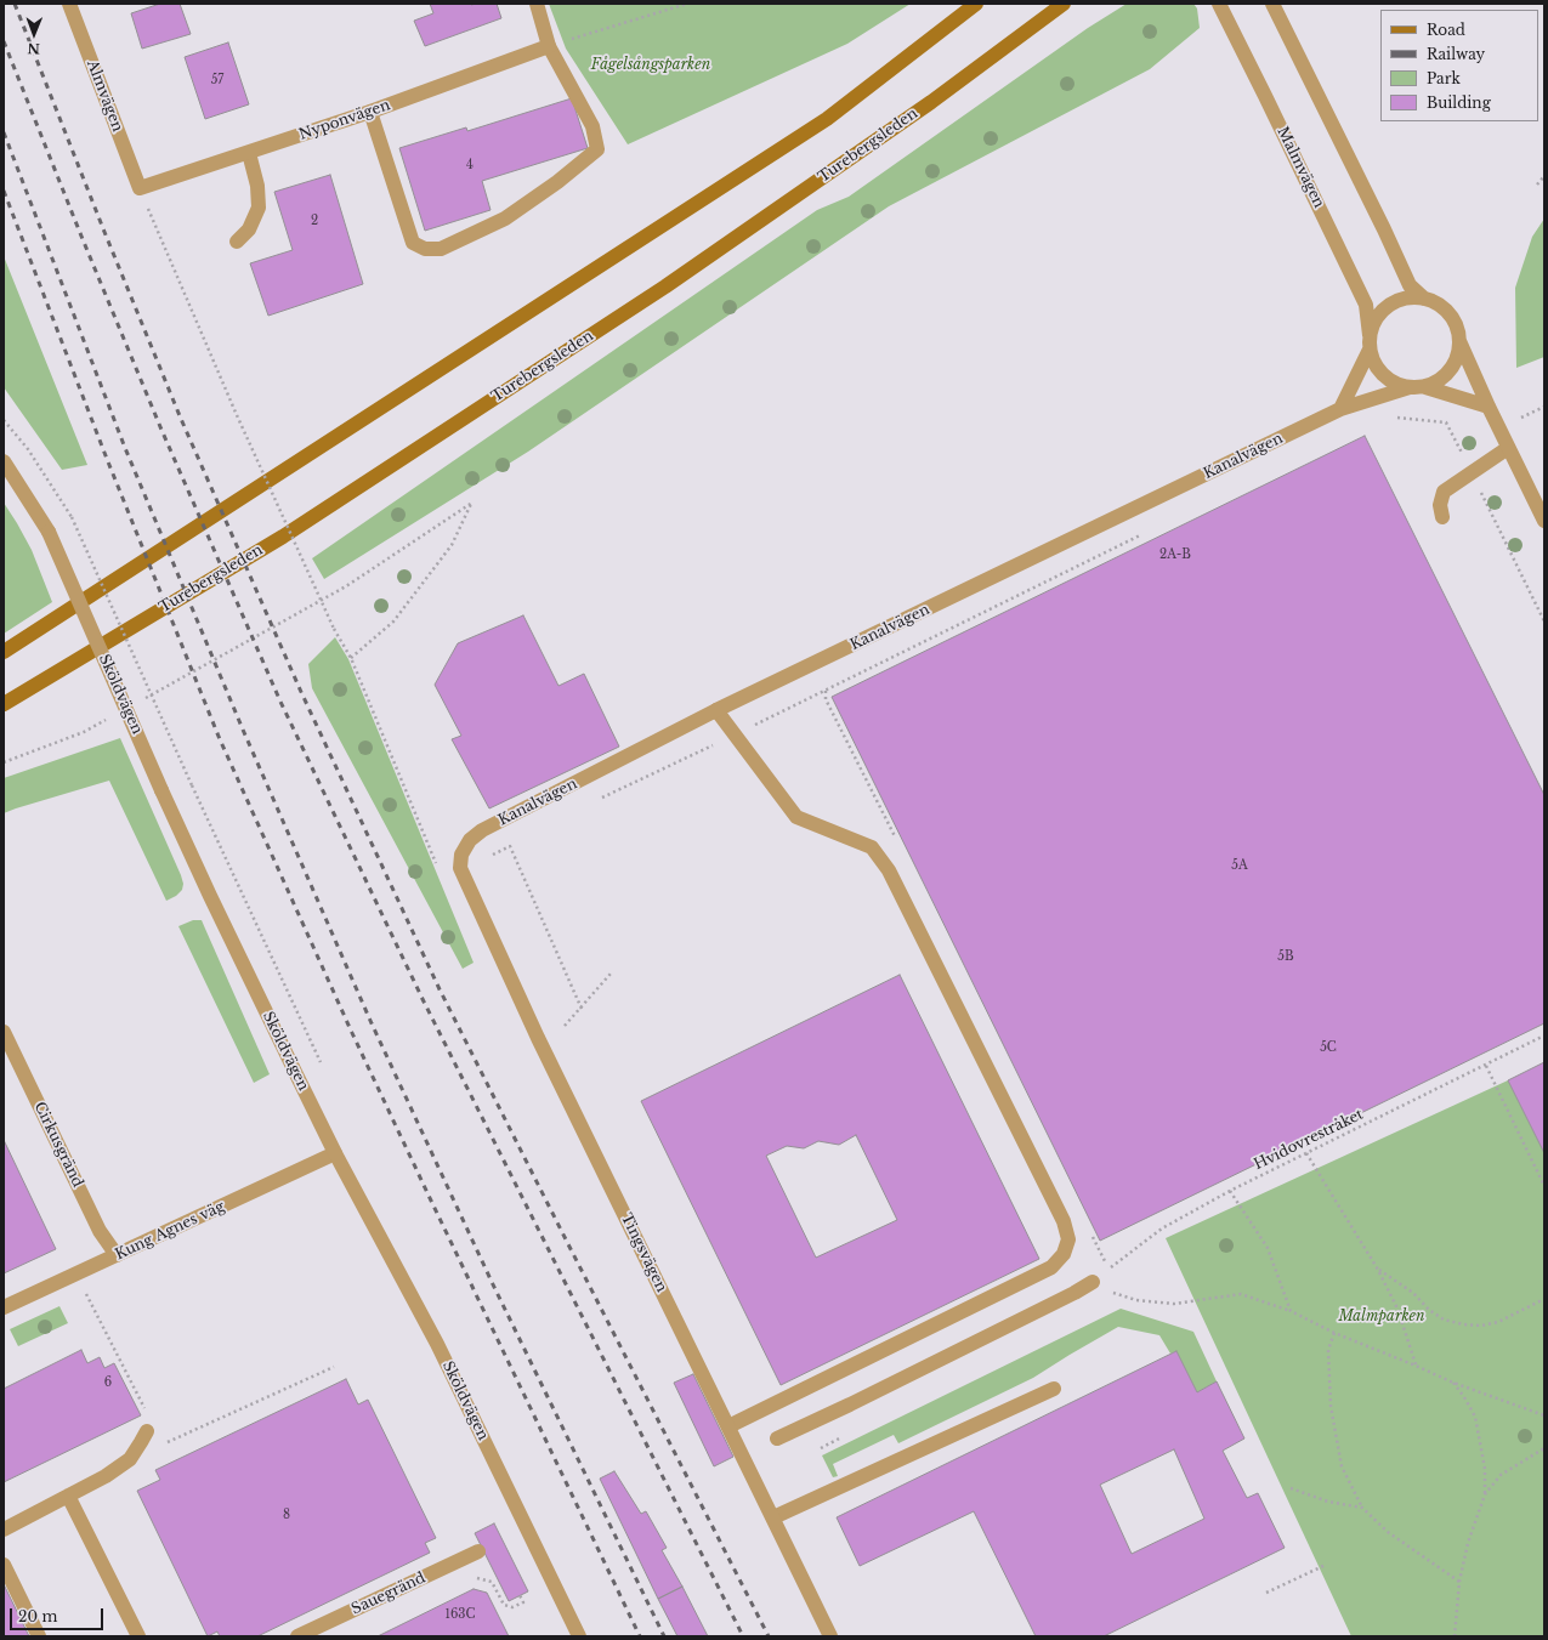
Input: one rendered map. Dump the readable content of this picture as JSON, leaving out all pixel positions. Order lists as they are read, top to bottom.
{
  "streets": {
    "main road": ["Turebergsleden"],
    "street": [
      "Almvägen",
      "Nyponvägen",
      "Malmvägen",
      "Kanalvägen",
      "Sköldvägen",
      "Cirkusgränd",
      "Kung Agnes väg",
      "Tingsvägen",
      "Sauegränd"
    ],
    "path": ["Hvidovrestråket"]
  },
  "crossings": [
    ["Almvägen", "Nyponvägen"],
    ["Malmvägen", "Kanalvägen"],
    ["Kanalvägen", "Tingsvägen"],
    ["Sköldvägen", "Kung Agnes väg"],
    ["Cirkusgränd", "Kung Agnes väg"]
  ],
  "parks": ["Fågelsångsparken", "Malmparken"],
  "house_numbers": [
    "57",
    "4",
    "2",
    "2A-B",
    "5A",
    "5B",
    "5C",
    "6",
    "8",
    "163C"
  ],
  "legend": [
    "Road",
    "Railway",
    "Park",
    "Building"
  ],
  "scale_bar": "20 m",
  "north": "bottom"
}
